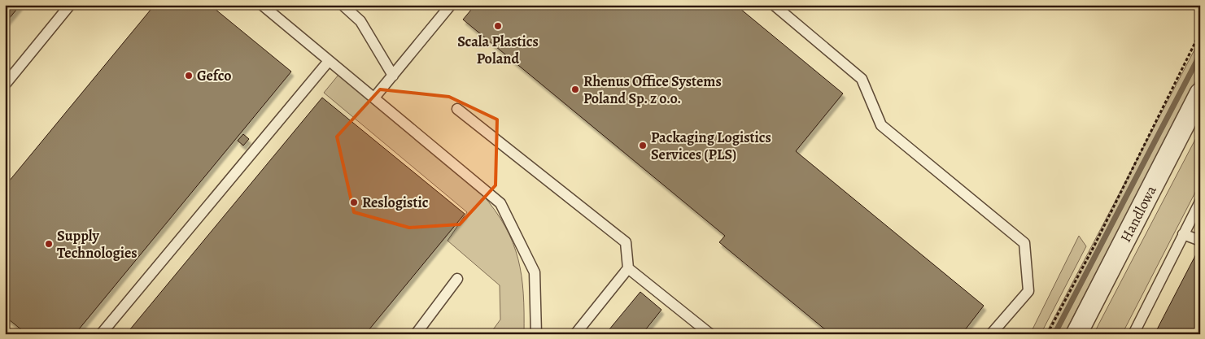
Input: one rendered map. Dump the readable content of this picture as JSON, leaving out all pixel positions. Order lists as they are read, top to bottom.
{
  "streets": {
    "street": ["Handlowa"]
  },
  "places": [
    "Scala Plastics Poland",
    "Gefco",
    "Rhenus Office Systems Poland Sp. z o.o.",
    "Packaging Logistics Services (PLS)",
    "Reslogistic",
    "Supply Technologies"
  ]
}
